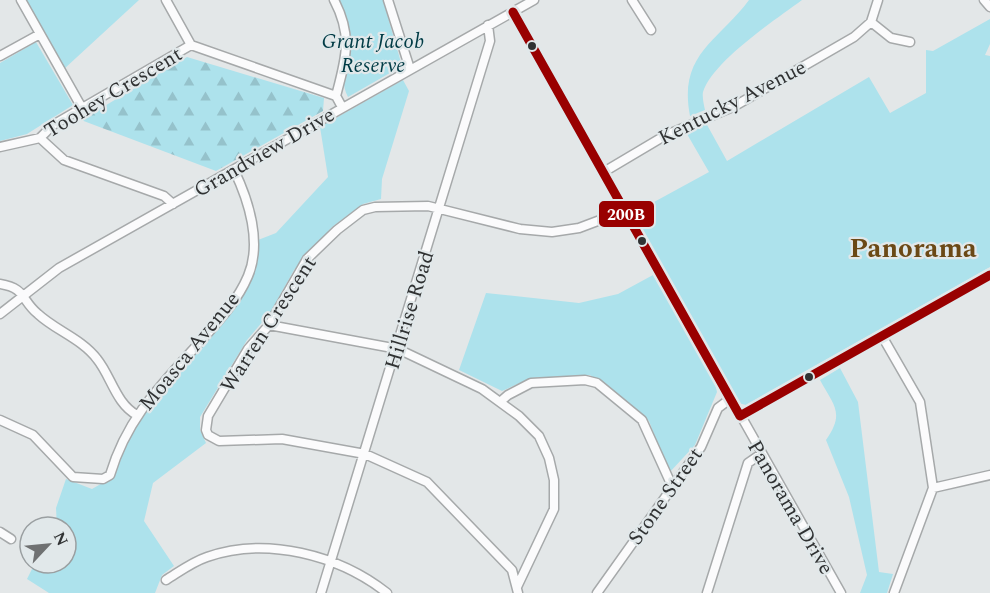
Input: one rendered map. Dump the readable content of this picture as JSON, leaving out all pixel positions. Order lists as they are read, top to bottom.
{
  "streets": {
    "street": [
      "Toohey Crescent",
      "Kentucky Avenue",
      "Grandview Drive",
      "Hillrise Road",
      "Warren Crescent",
      "Moasca Avenue",
      "Stone Street",
      "Panorama Drive"
    ]
  },
  "crossings": [
    ["Kentucky Avenue", "Panorama Drive"],
    ["Grandview Drive", "Hillrise Road"],
    ["Grandview Drive", "Moasca Avenue"],
    ["Grandview Drive", "Panorama Drive"],
    ["Hillrise Road", "Warren Crescent"],
    ["Warren Crescent", "Panorama Drive"],
    ["Stone Street", "Panorama Drive"]
  ],
  "districts": ["Panorama"],
  "parks": ["Grant Jacob Reserve"],
  "lines": ["transit line 200B"],
  "north": "top right"
}
